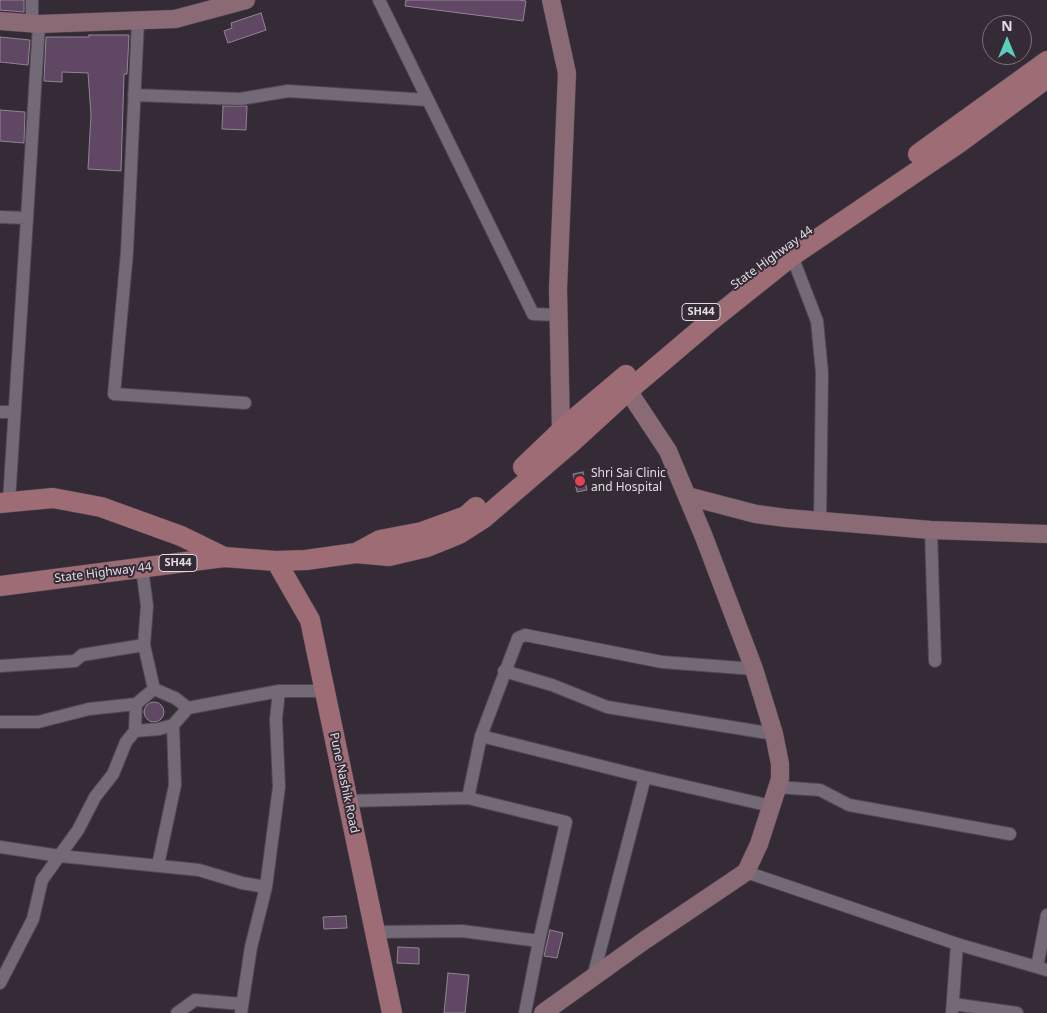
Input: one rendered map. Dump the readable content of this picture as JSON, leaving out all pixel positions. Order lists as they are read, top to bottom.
{
  "streets": {
    "main road": ["State Highway 44", "SH44", "Pune Nashik Road"]
  },
  "crossings": [
    ["State Highway 44", "Pune Nashik Road"]
  ],
  "places": ["Shri Sai Clinic and Hospital"],
  "north": "top"
}
